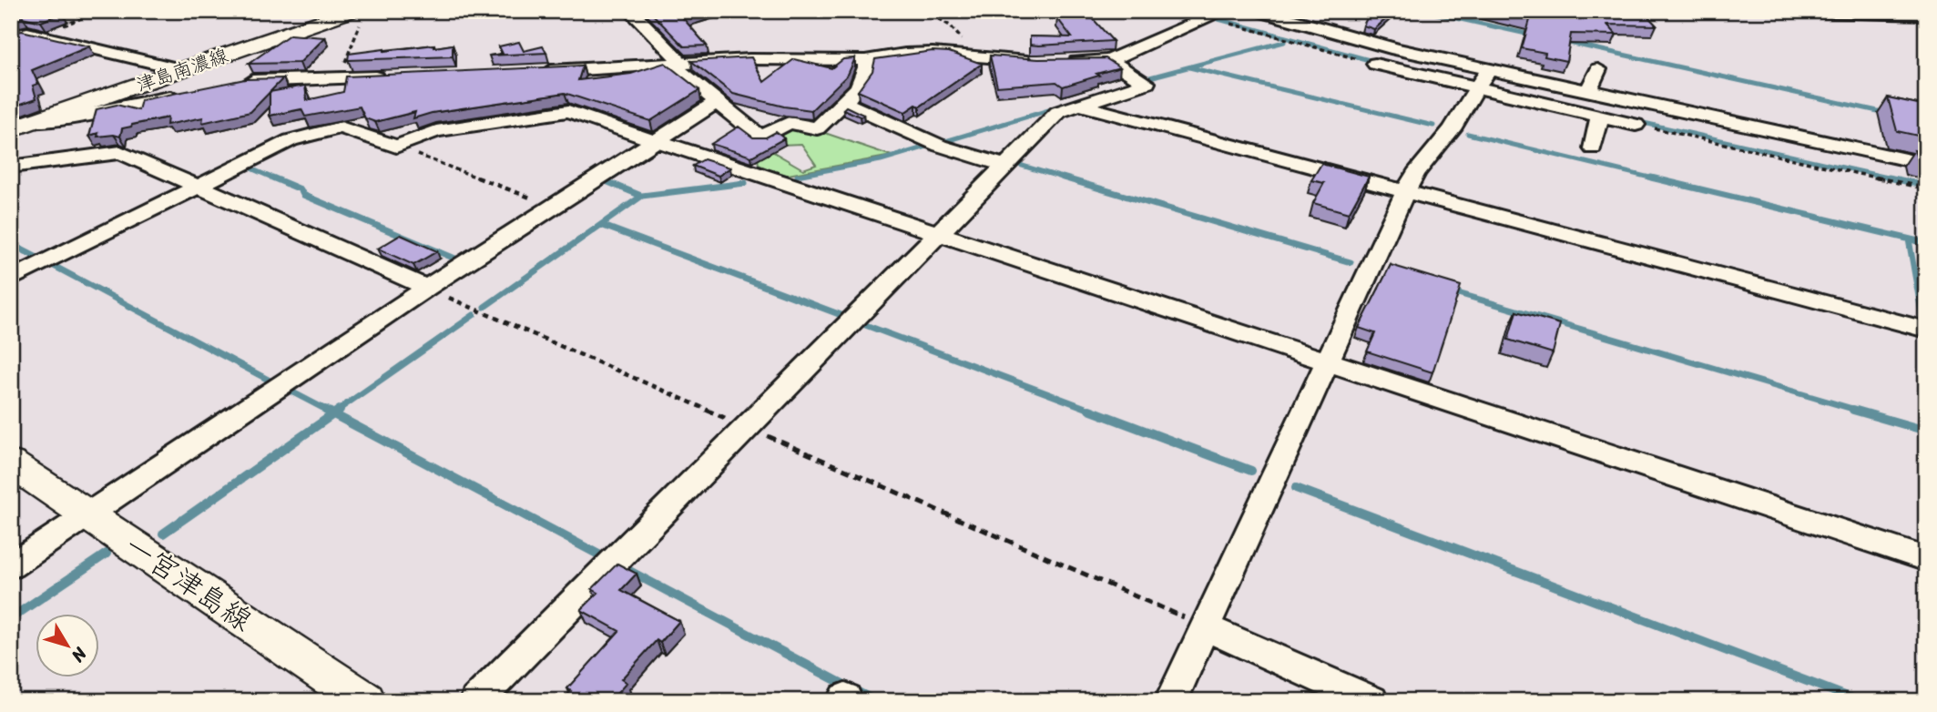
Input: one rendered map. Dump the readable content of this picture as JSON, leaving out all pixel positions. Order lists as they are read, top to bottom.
{
  "streets": {
    "main road": ["津島南濃線", "一宮津島線"]
  },
  "north": "bottom right"
}
